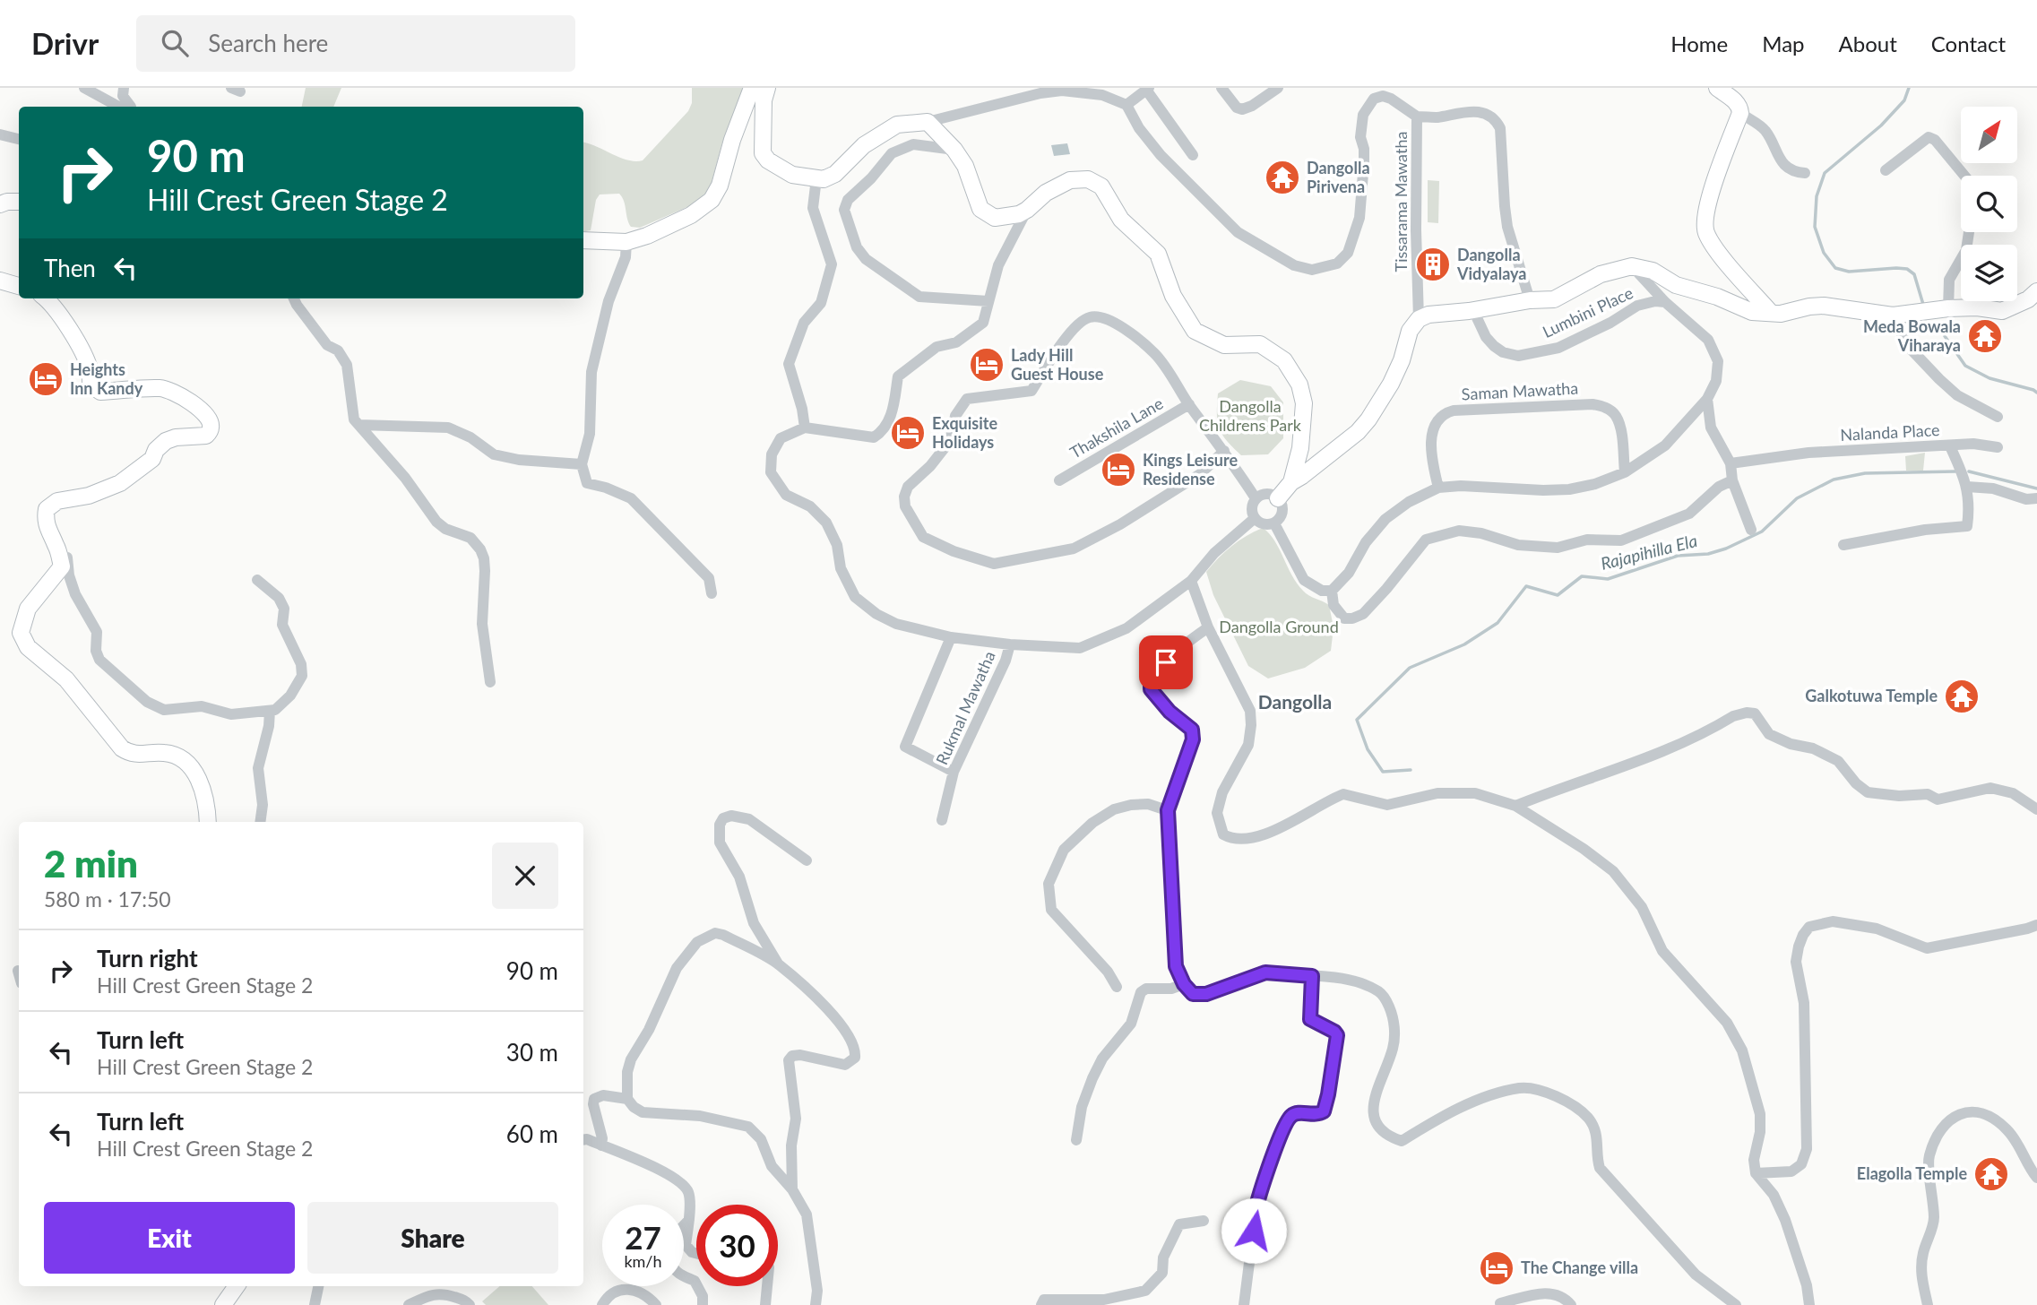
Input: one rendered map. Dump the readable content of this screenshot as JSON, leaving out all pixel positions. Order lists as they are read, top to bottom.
{
  "streets": {
    "street": [
      "Tissarama Mawatha",
      "Lumbini Place",
      "Saman Mawatha",
      "Thakshila Lane",
      "Nalanda Place",
      "Rukmal Mawatha"
    ]
  },
  "districts": ["Dangolla"],
  "water": ["Rajapihilla Ela"],
  "parks": ["Dangolla Childrens Park", "Dangolla Ground"],
  "places": {
    "temple": [
      "Dangolla Pirivena",
      "Meda Bowala Viharaya",
      "Galkotuwa Temple",
      "Elagolla Temple"
    ],
    "building": ["Dangolla Vidyalaya"],
    "hotel": [
      "Lady Hill Guest House",
      "Heights Inn Kandy",
      "Exquisite Holidays",
      "Kings Leisure Residense",
      "The Change villa"
    ]
  },
  "north": "top right",
  "page": {
    "header": "Drivr",
    "search": "Search here",
    "nav": [
      "Home",
      "Map",
      "About",
      "Contact"
    ],
    "turn": ["90 m", "Hill Crest Green Stage 2"],
    "then": "Then",
    "heading": ["2 min", "580 m · 17:50"],
    "list": [
      {
        "name": "Turn right",
        "note": "Hill Crest Green Stage 2",
        "value": "90 m"
      },
      {
        "name": "Turn left",
        "note": "Hill Crest Green Stage 2",
        "value": "30 m"
      },
      {
        "name": "Turn left",
        "note": "Hill Crest Green Stage 2",
        "value": "60 m"
      }
    ],
    "buttons": ["Exit", "Share"],
    "speed": "27 km/h",
    "limit": "30"
  }
}
